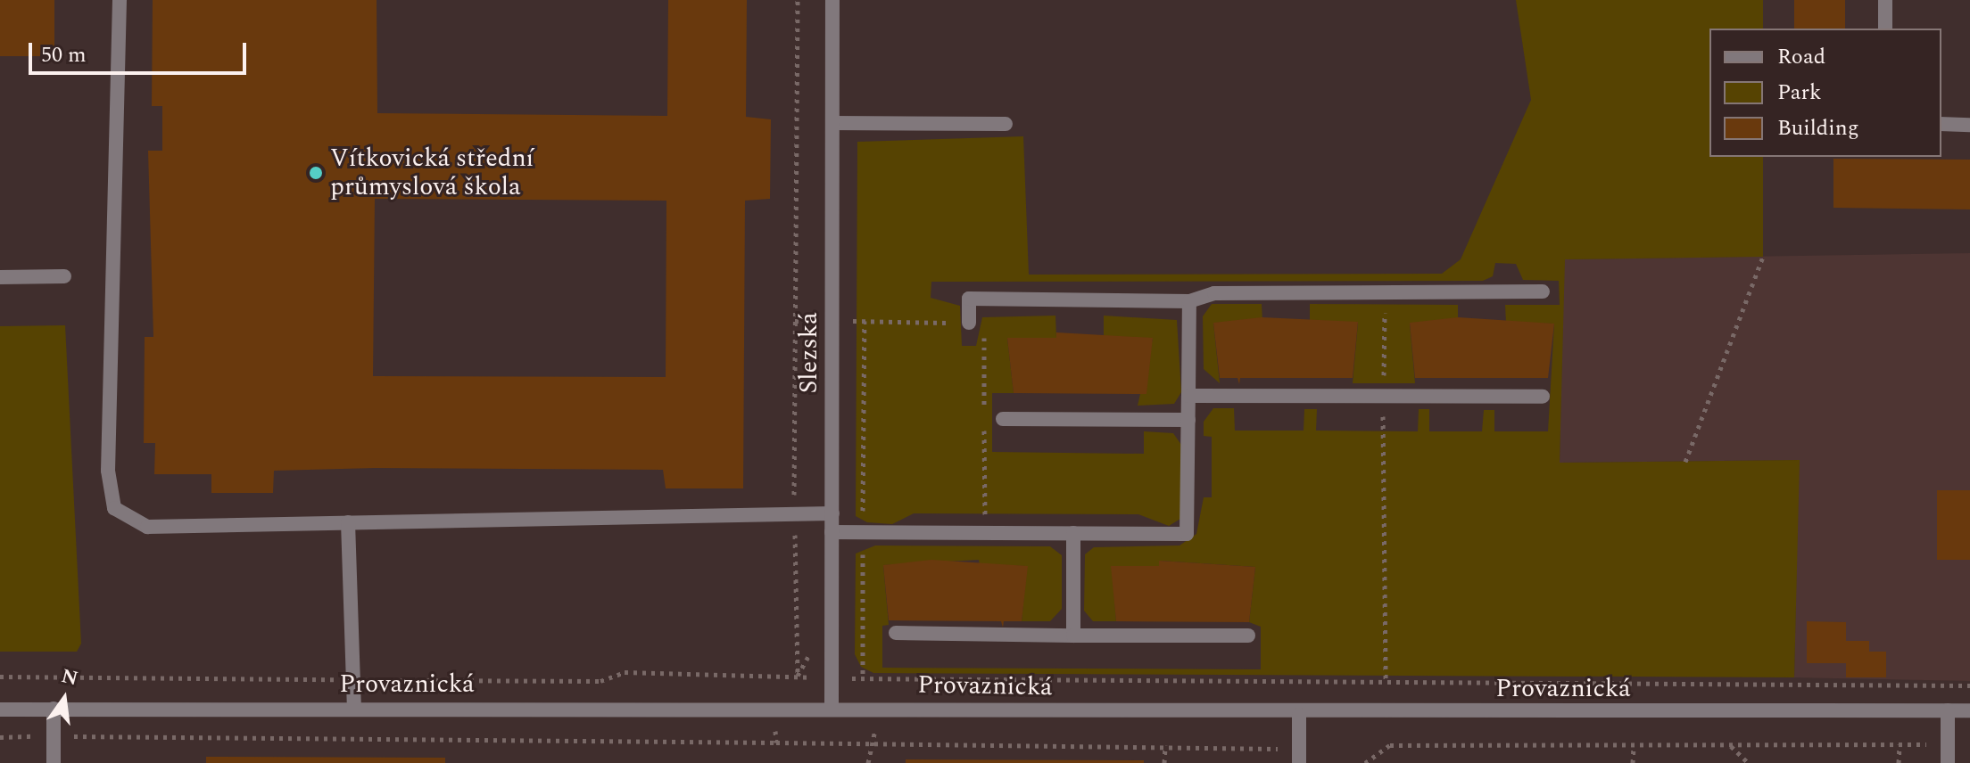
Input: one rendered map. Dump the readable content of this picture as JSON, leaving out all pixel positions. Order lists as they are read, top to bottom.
{
  "streets": {
    "street": ["Slezská", "Provaznická"]
  },
  "crossings": [
    ["Slezská", "Provaznická"]
  ],
  "places": ["Vítkovická střední průmyslová škola"],
  "legend": ["Road", "Park", "Building"],
  "scale_bar": "50 m",
  "north": "top"
}
